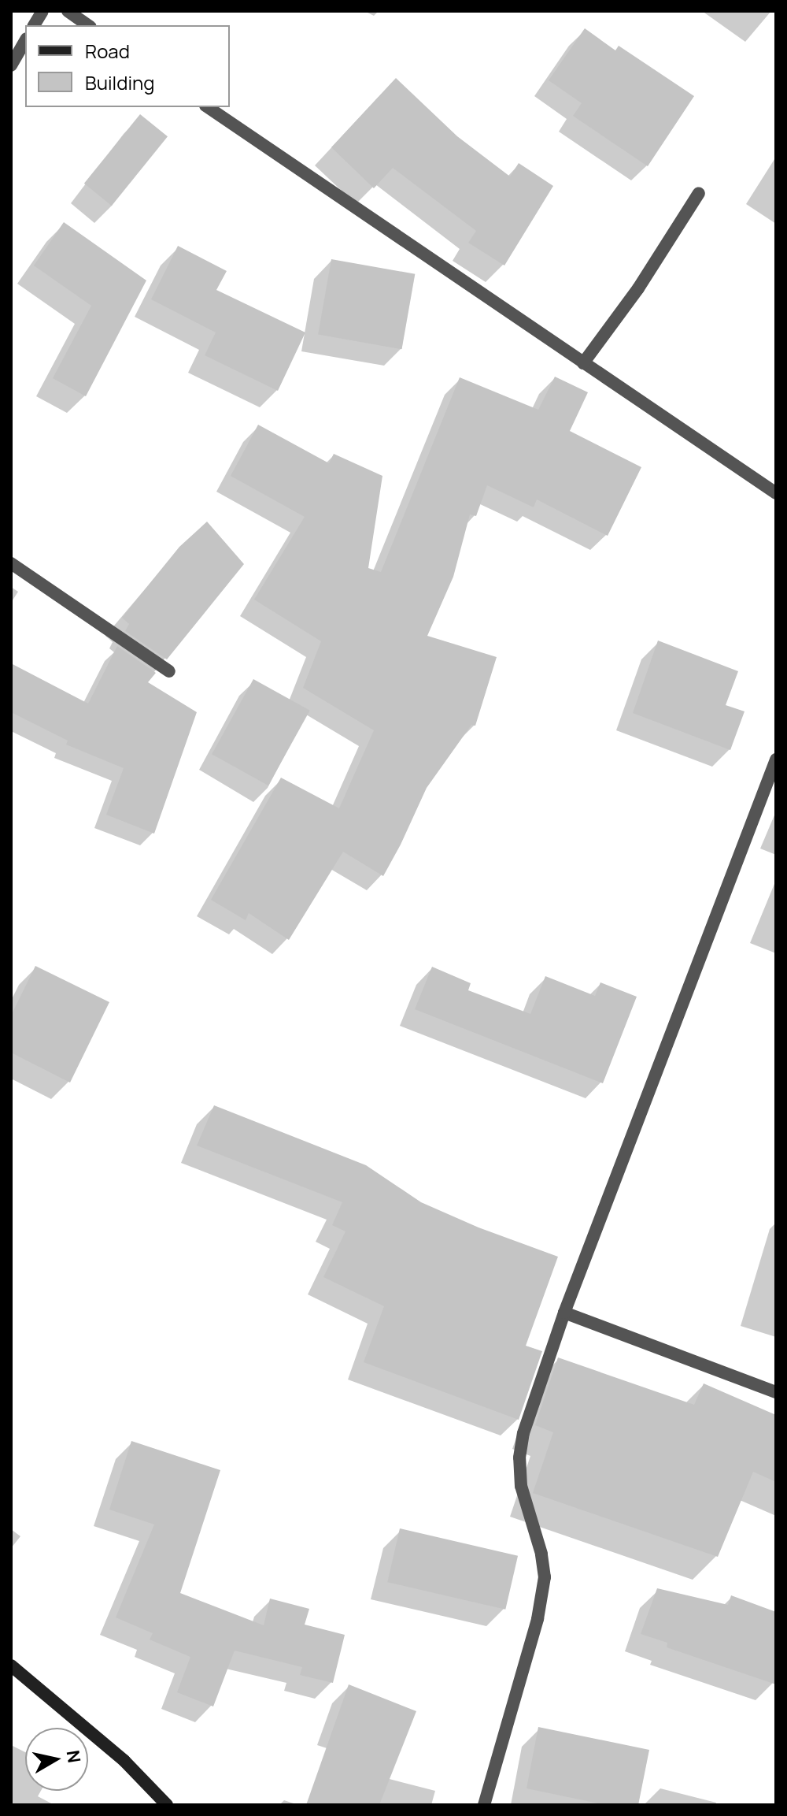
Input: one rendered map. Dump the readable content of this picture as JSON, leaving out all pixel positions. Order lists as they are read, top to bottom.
{
  "legend": ["Road", "Building"],
  "north": "right"
}
